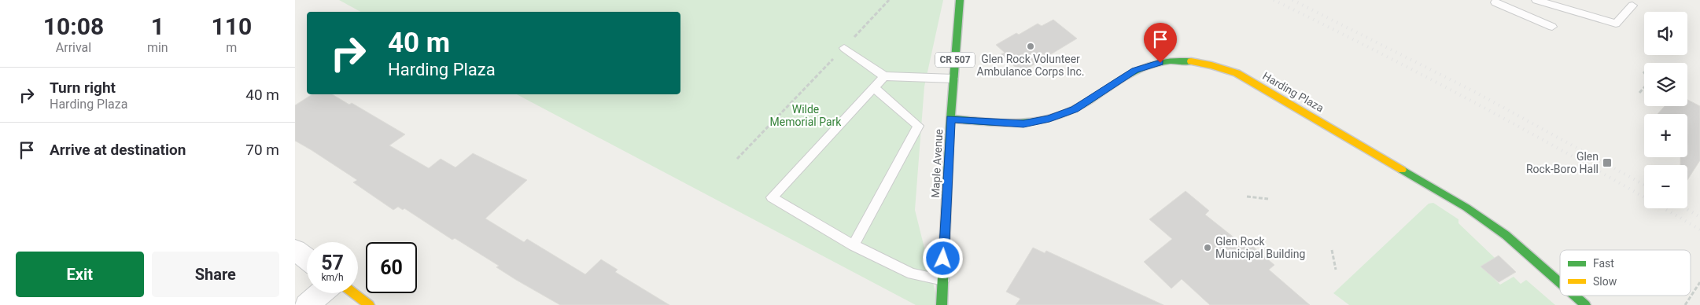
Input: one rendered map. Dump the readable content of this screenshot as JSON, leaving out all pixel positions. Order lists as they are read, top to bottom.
{
  "streets": {
    "street": ["CR 507", "Harding Plaza", "Maple Avenue"]
  },
  "crossings": [
    ["Harding Plaza", "Maple Avenue"]
  ],
  "parks": ["Wilde Memorial Park"],
  "places": {
    "other": ["Glen Rock Volunteer Ambulance Corps Inc.", "Glen Rock Municipal Building"],
    "transit": ["Glen Rock-Boro Hall"]
  },
  "legend": ["Fast", "Slow"],
  "page": {
    "eta": [
      "10:08",
      "Arrival",
      "1",
      "min",
      "110",
      "m"
    ],
    "map_buttons": ["+", "−"],
    "turn": ["40 m", "Harding Plaza"],
    "list": [
      {
        "name": "Turn right",
        "note": "Harding Plaza",
        "value": "40 m"
      },
      {
        "name": "Arrive at destination",
        "value": "70 m"
      }
    ],
    "speed": "57 km/h",
    "limit": "60",
    "buttons": ["Exit", "Share"]
  }
}
